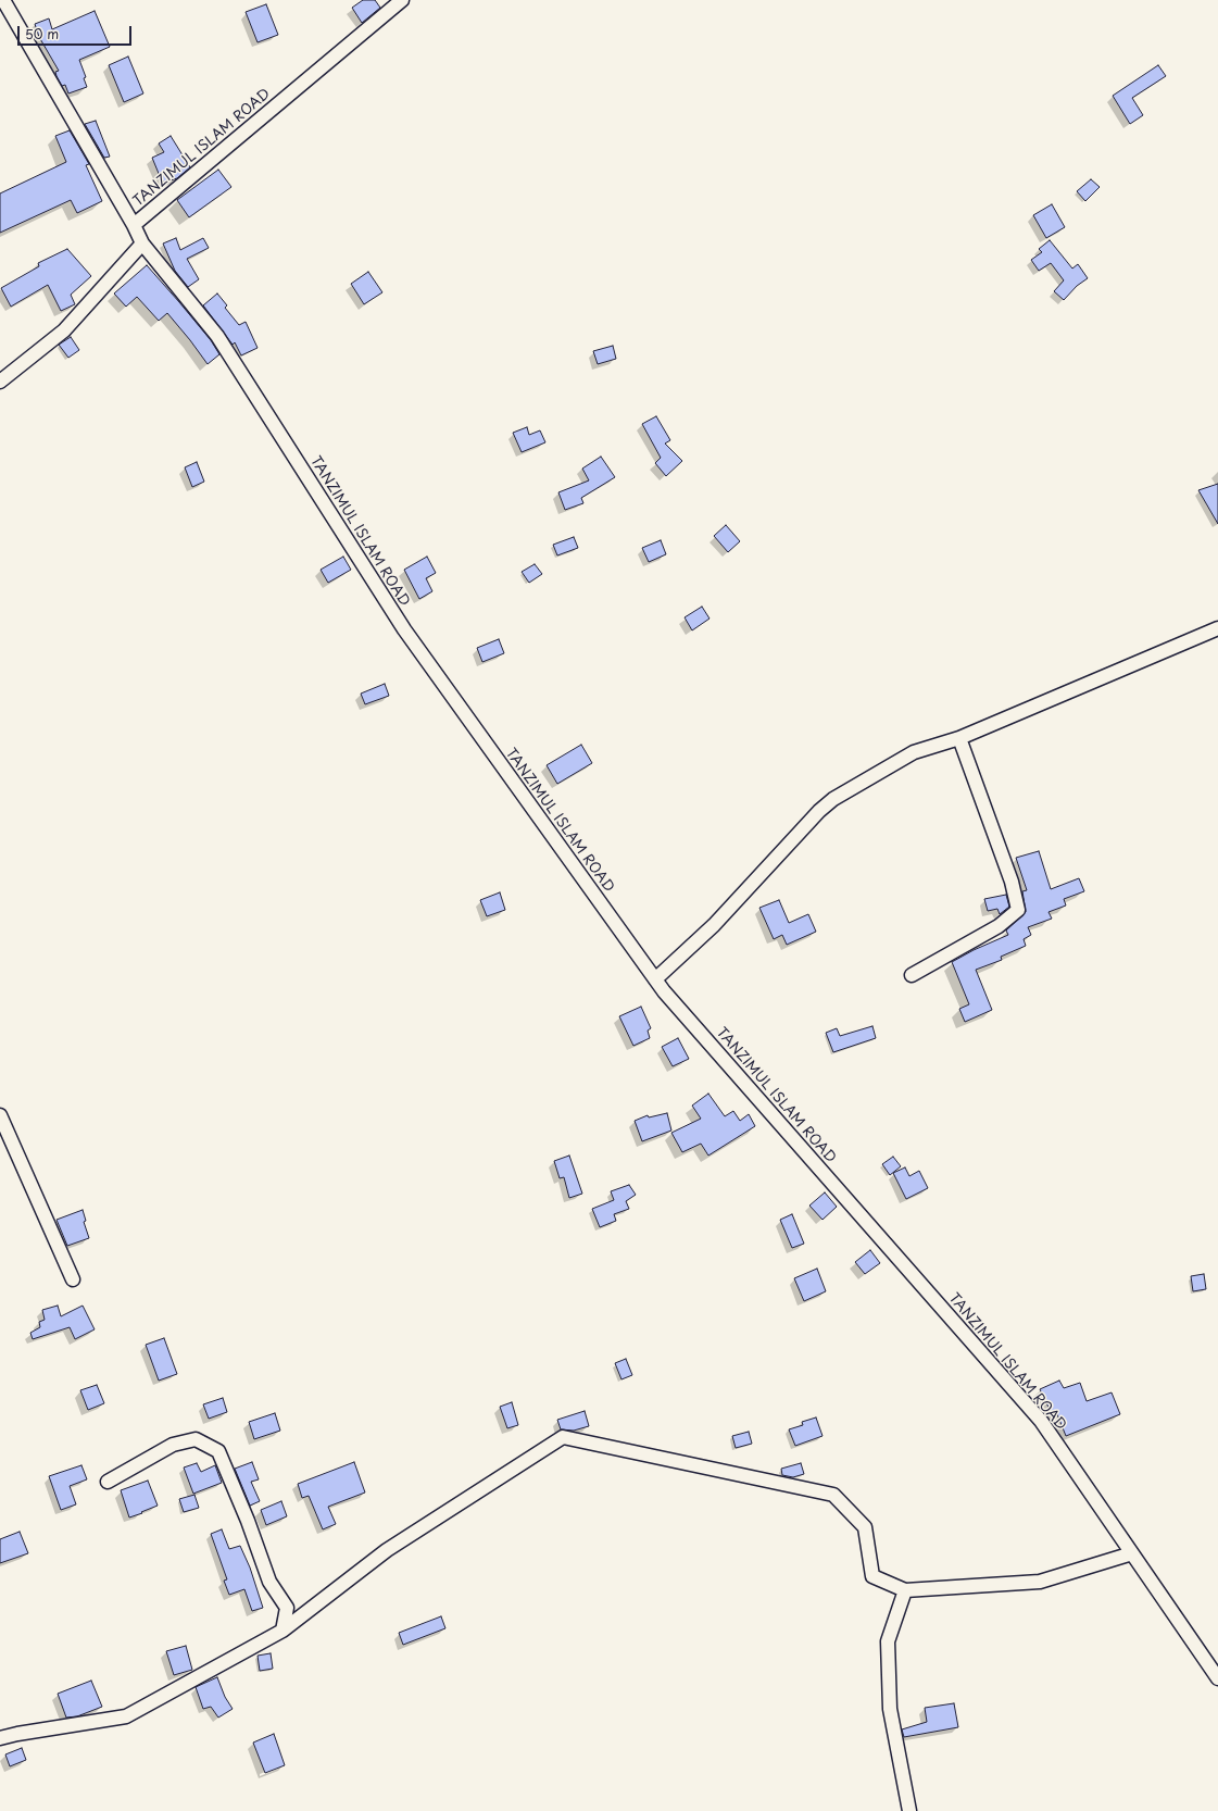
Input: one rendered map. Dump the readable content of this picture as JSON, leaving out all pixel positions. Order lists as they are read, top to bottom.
{
  "streets": {
    "street": ["TANZIMUL ISLAM ROAD"]
  },
  "scale_bar": "50 m"
}
